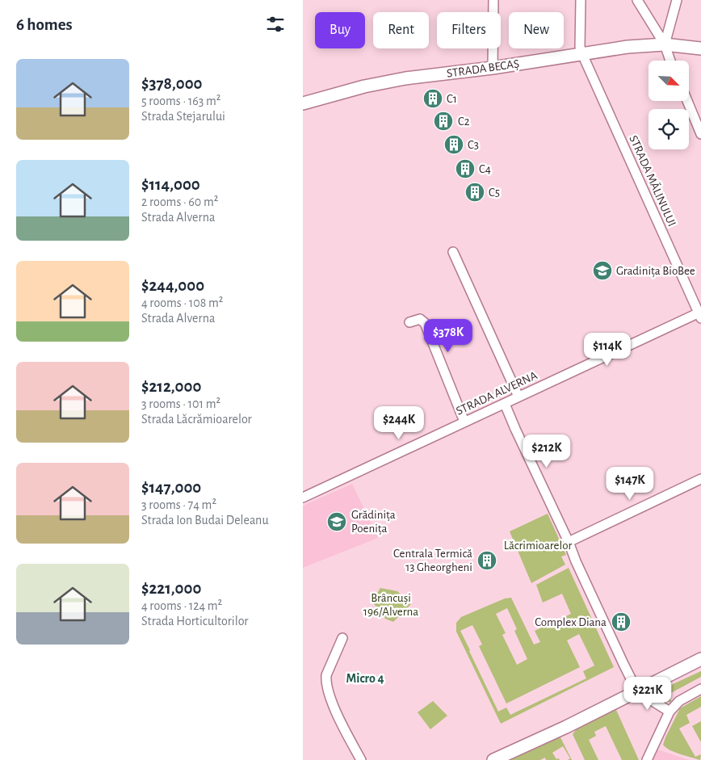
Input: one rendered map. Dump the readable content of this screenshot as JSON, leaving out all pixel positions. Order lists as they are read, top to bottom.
{
  "streets": {
    "main road": ["STRADA BECAȘ"],
    "street": ["STRADA MĂLINULUI", "STRADA ALVERNA"]
  },
  "crossings": [
    ["STRADA BECAȘ", "STRADA MĂLINULUI"],
    ["STRADA MĂLINULUI", "STRADA ALVERNA"]
  ],
  "districts": ["Micro 4"],
  "parks": ["Lăcrimioarelor", "Brâncuși 196/Alverna"],
  "places": {
    "building": [
      "C1",
      "C2",
      "C3",
      "C4",
      "C5",
      "Centrala Termică 13 Gheorgheni",
      "Complex Diana"
    ],
    "school or university": ["Gradinița BioBee", "Grădinița Poenița"]
  },
  "north": "bottom right",
  "page": {
    "heading": "6 homes",
    "chip": [
      "Buy",
      "Rent",
      "Filters",
      "New"
    ],
    "list": [
      {
        "name": "$378,000",
        "note": "5 rooms · 163 m² · Strada Stejarului"
      },
      {
        "name": "$114,000",
        "note": "2 rooms · 60 m² · Strada Alverna"
      },
      {
        "name": "$244,000",
        "note": "4 rooms · 108 m² · Strada Alverna"
      },
      {
        "name": "$212,000",
        "note": "3 rooms · 101 m² · Strada Lăcrămioarelor"
      },
      {
        "name": "$147,000",
        "note": "3 rooms · 74 m² · Strada Ion Budai Deleanu"
      },
      {
        "name": "$221,000",
        "note": "4 rooms · 124 m² · Strada Horticultorilor"
      }
    ],
    "price": [
      "$378K",
      "$114K",
      "$244K",
      "$212K",
      "$147K",
      "$221K"
    ]
  }
}
